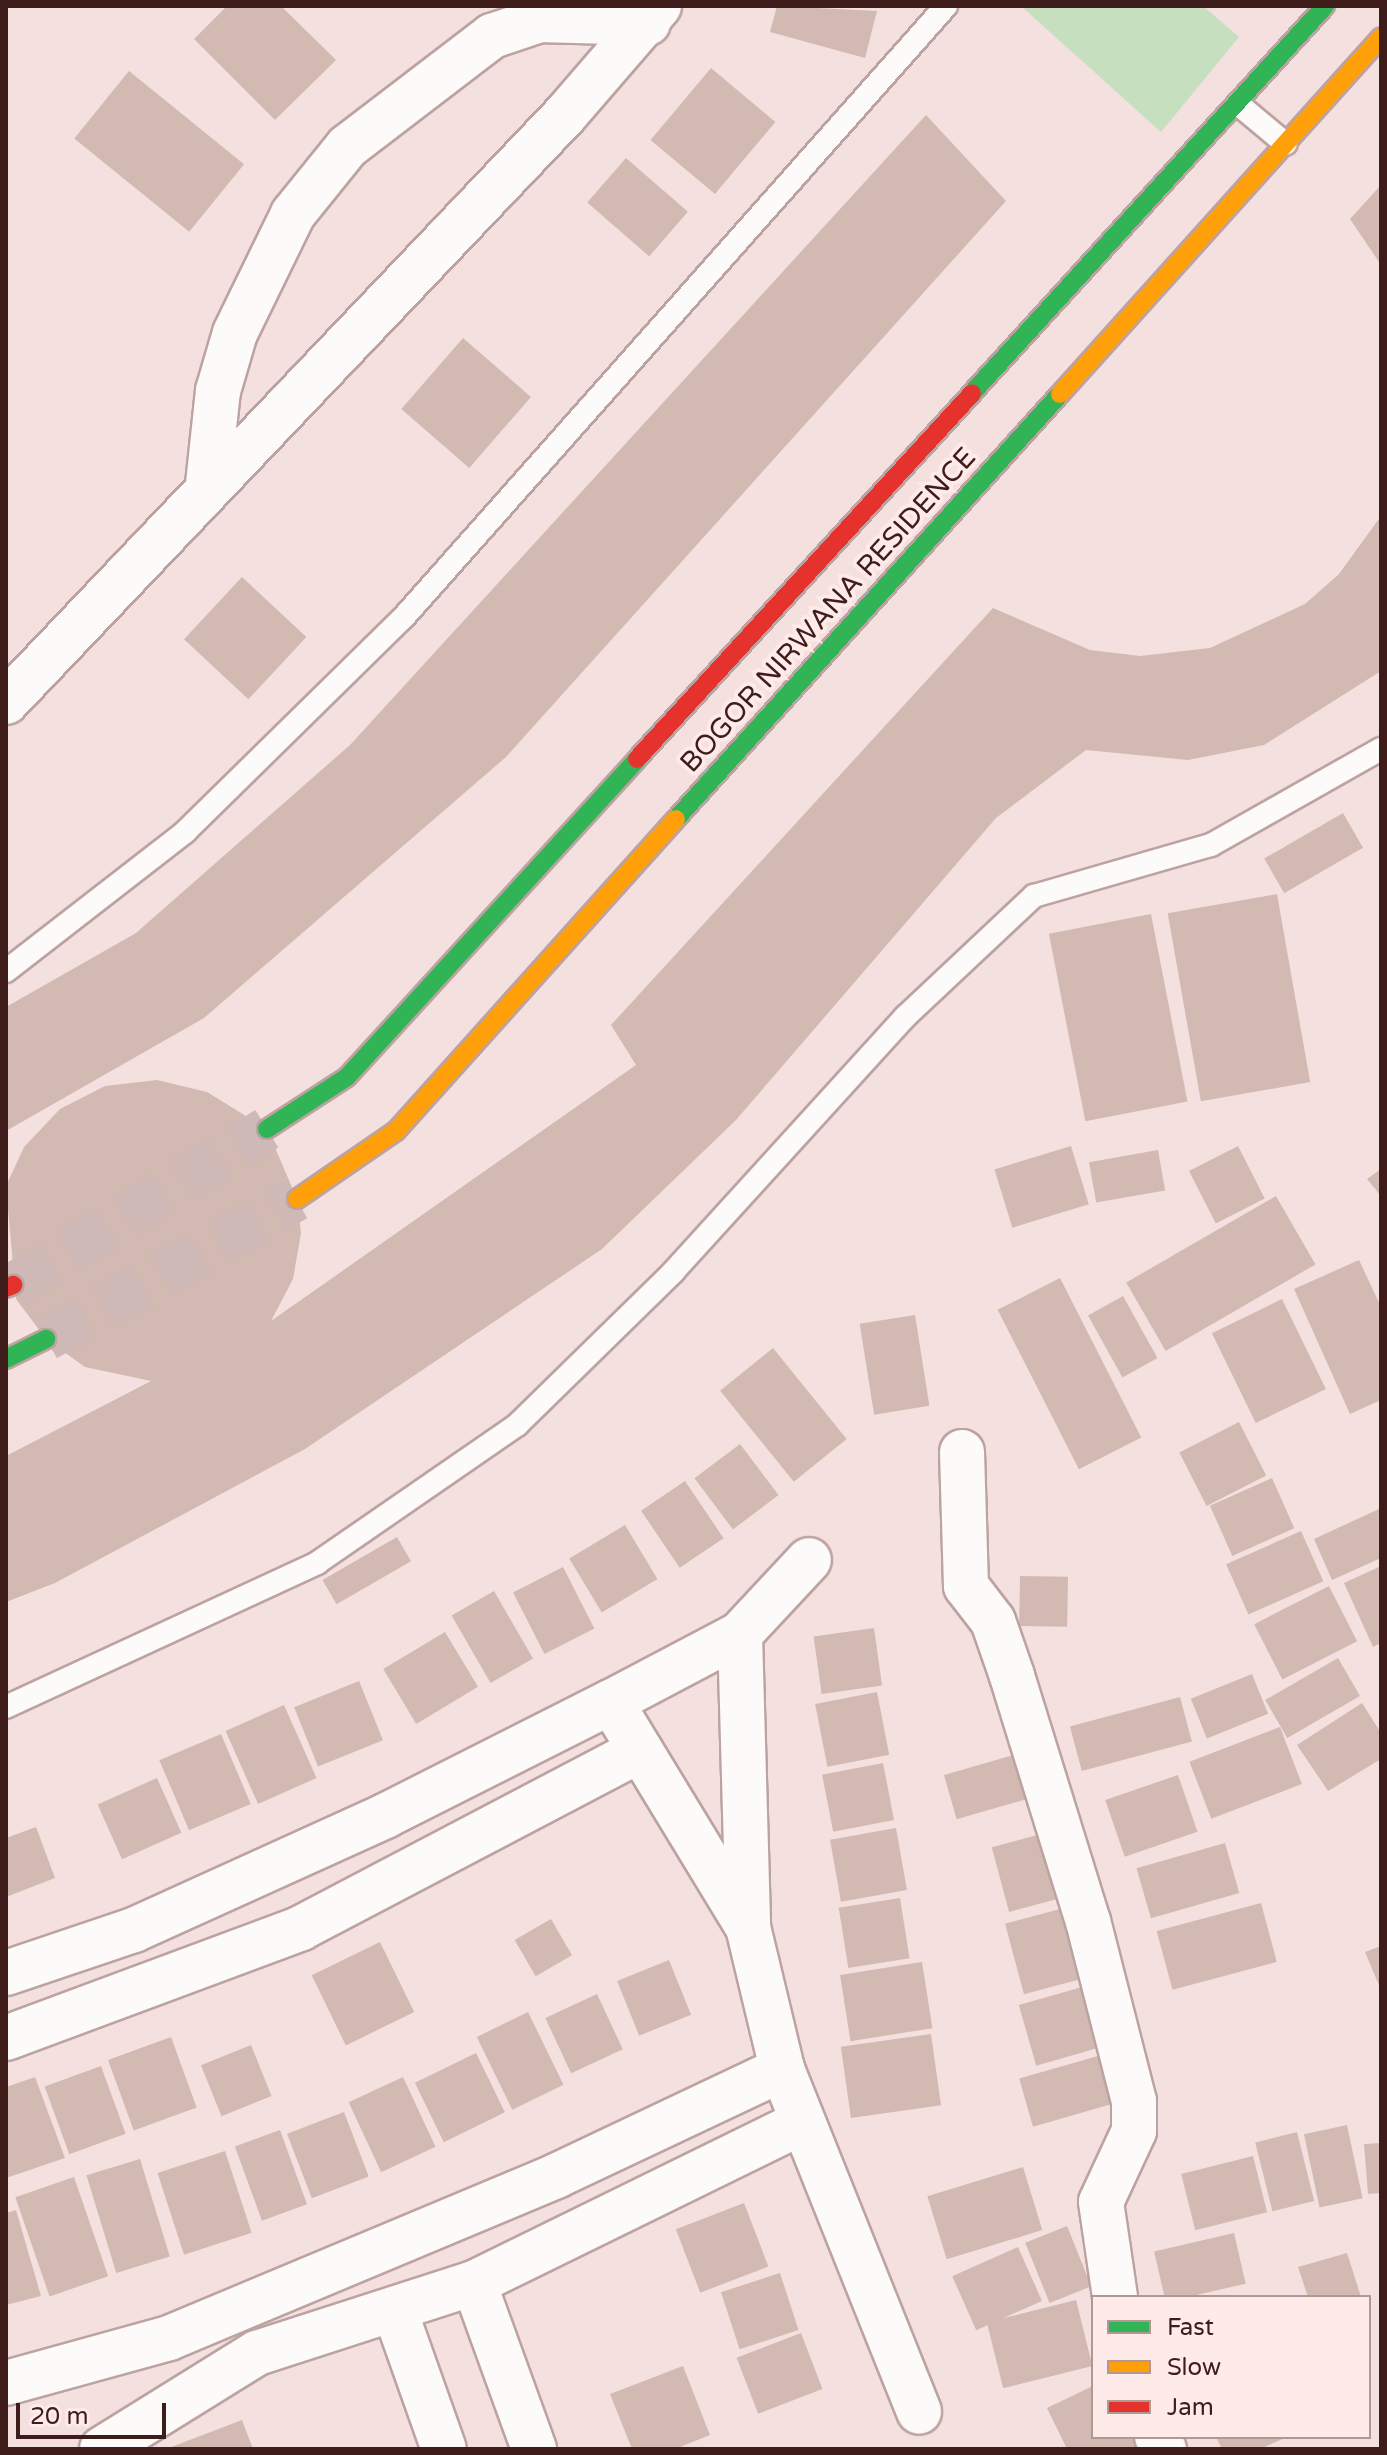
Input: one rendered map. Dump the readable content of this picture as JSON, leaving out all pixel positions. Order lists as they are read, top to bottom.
{
  "streets": {
    "street": ["BOGOR NIRWANA RESIDENCE"]
  },
  "legend": ["Fast", "Slow", "Jam"],
  "scale_bar": "20 m"
}
